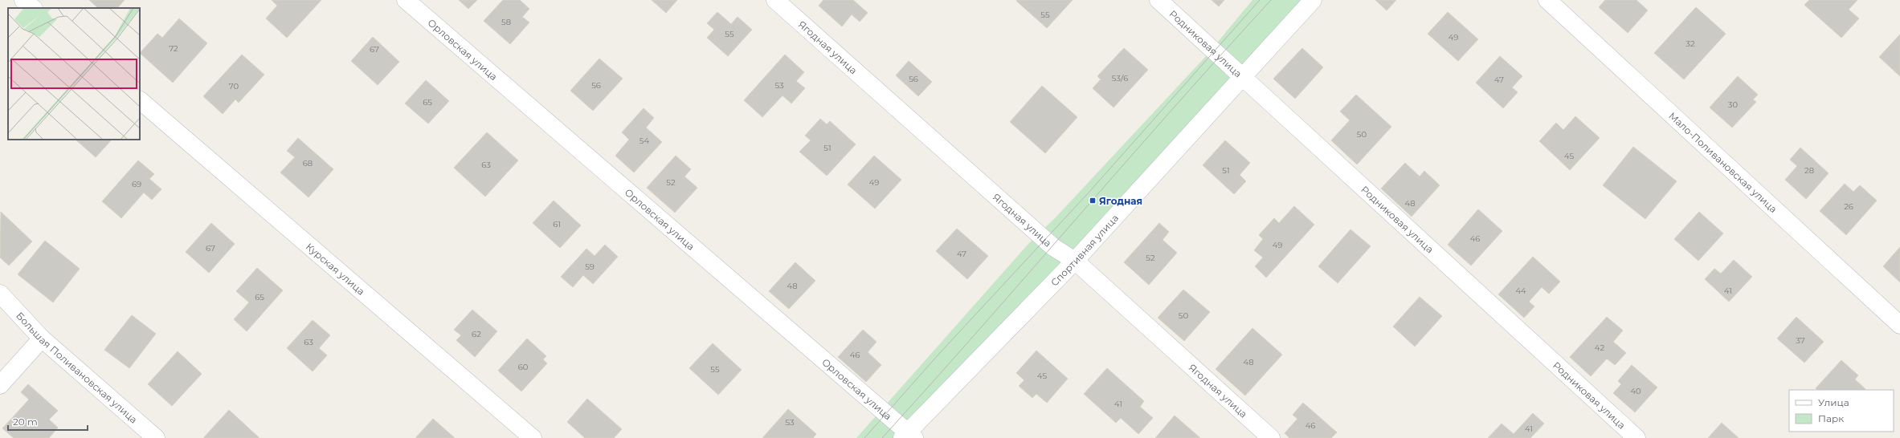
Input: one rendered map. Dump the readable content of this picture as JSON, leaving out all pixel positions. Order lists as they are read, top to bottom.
{
  "streets": {
    "street": [
      "Родниковая улица",
      "Ягодная улица",
      "Орловская улица",
      "Мало-Поливановская улица",
      "Спортивная улица",
      "Курская улица",
      "Большая Поливановская улица"
    ]
  },
  "crossings": [
    ["Родниковая улица", "Спортивная улица"],
    ["Ягодная улица", "Спортивная улица"],
    ["Орловская улица", "Спортивная улица"]
  ],
  "places": {
    "transit": ["Ягодная"]
  },
  "house_numbers": [
    "55",
    "58",
    "55",
    "49",
    "32",
    "72",
    "67",
    "53/6",
    "56",
    "47",
    "56",
    "53",
    "70",
    "65",
    "30",
    "50",
    "54",
    "51",
    "45",
    "68",
    "63",
    "51",
    "28",
    "52",
    "49",
    "69",
    "48",
    "26",
    "61",
    "46",
    "49",
    "67",
    "47",
    "52",
    "59",
    "48",
    "44",
    "41",
    "65",
    "50",
    "62",
    "37",
    "63",
    "42",
    "46",
    "48",
    "60",
    "55",
    "45",
    "40",
    "41",
    "53",
    "46",
    "41"
  ],
  "legend": ["Улица", "Парк"],
  "scale_bar": "20 m"
}
